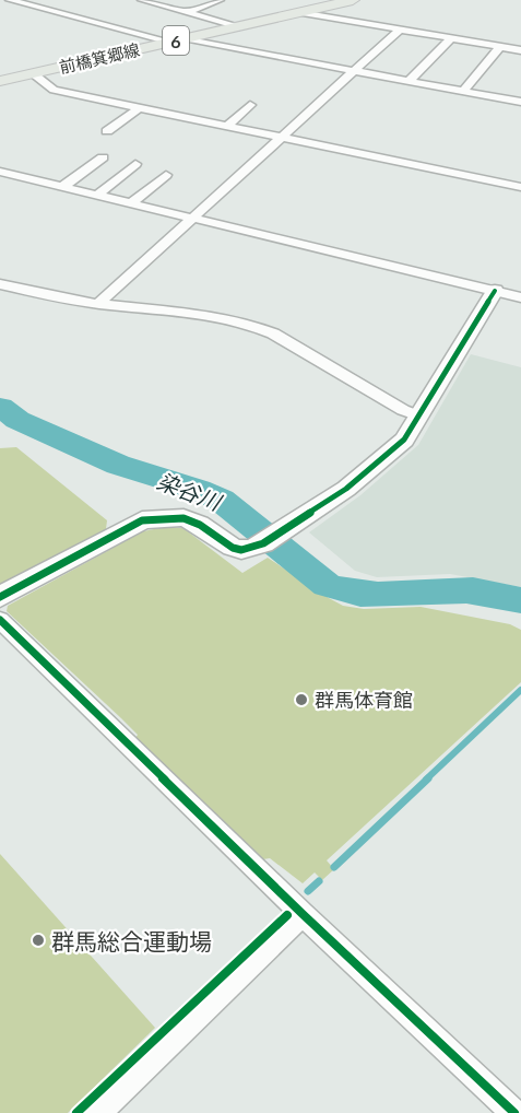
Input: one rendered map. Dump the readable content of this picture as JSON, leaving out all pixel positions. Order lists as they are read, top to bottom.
{
  "streets": {
    "main road": ["6", "前橋箕郷線"]
  },
  "water": ["染谷川"],
  "places": ["群馬体育館", "群馬総合運動場"]
}
